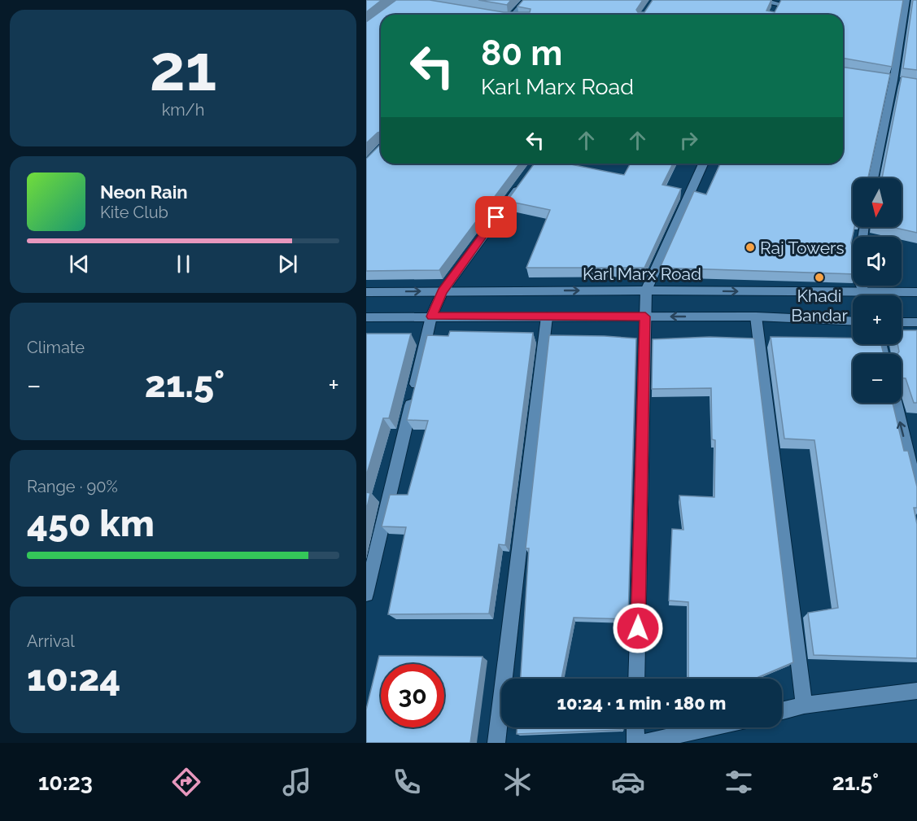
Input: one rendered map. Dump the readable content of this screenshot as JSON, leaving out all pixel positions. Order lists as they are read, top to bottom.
{
  "streets": {
    "street": ["Karl Marx Road"]
  },
  "places": ["Raj Towers", "Khadi Bandar"],
  "north": "bottom",
  "page": {
    "tile": [
      ["21", "km/h"],
      "Climate",
      ["Range · 90%", "450 km"],
      ["Arrival", "10:24"]
    ],
    "turn": ["80 m", "Karl Marx Road"],
    "song": ["Neon Rain", "Kite Club"],
    "map_buttons": ["+", "−"],
    "heat": ["−", "21.5°", "+"],
    "limit": "30",
    "trip": "10:24 · 1 min · 180 m",
    "tabs": ["10:23", "21.5°"]
  }
}
